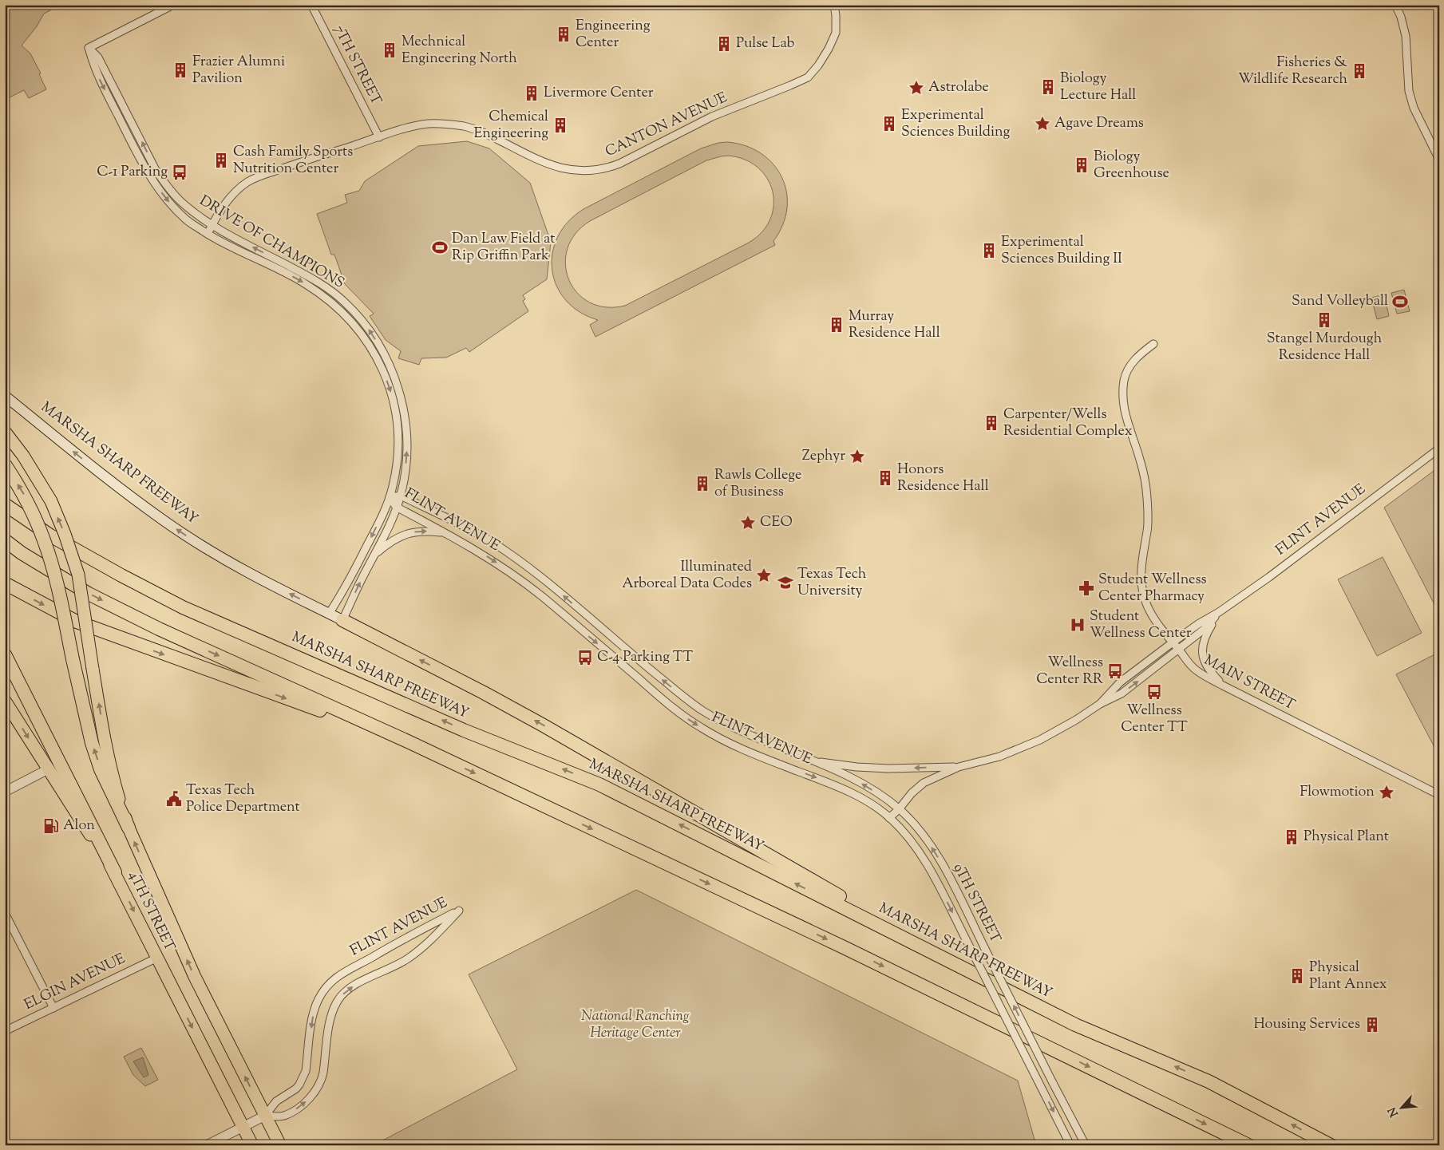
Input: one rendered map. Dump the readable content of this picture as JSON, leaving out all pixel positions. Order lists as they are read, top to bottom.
{
  "streets": {
    "highway": ["MARSHA SHARP FREEWAY"],
    "main road": ["4TH STREET"],
    "street": [
      "7TH STREET",
      "CANTON AVENUE",
      "DRIVE OF CHAMPIONS",
      "FLINT AVENUE",
      "MAIN STREET",
      "9TH STREET",
      "ELGIN AVENUE"
    ]
  },
  "crossings": [
    ["7TH STREET", "CANTON AVENUE"],
    ["CANTON AVENUE", "DRIVE OF CHAMPIONS"],
    ["DRIVE OF CHAMPIONS", "MARSHA SHARP FREEWAY"],
    ["DRIVE OF CHAMPIONS", "FLINT AVENUE"],
    ["FLINT AVENUE", "MAIN STREET"],
    ["FLINT AVENUE", "9TH STREET"],
    ["FLINT AVENUE", "4TH STREET"],
    ["4TH STREET", "ELGIN AVENUE"]
  ],
  "one_way": ["MARSHA SHARP FREEWAY"],
  "parks": ["National Ranching Heritage Center"],
  "places": {
    "building": [
      "Engineering Center",
      "Pulse Lab",
      "Mechnical Engineering North",
      "Frazier Alumni Pavilion",
      "Fisheries & Wildlife Research",
      "Biology Lecture Hall",
      "Livermore Center",
      "Experimental Sciences Building",
      "Chemical Engineering",
      "Cash Family Sports Nutrition Center",
      "Biology Greenhouse",
      "Experimental Sciences Building II",
      "Stangel Murdough Residence Hall",
      "Murray Residence Hall",
      "Carpenter/Wells Residential Complex",
      "Honors Residence Hall",
      "Rawls College of Business",
      "Physical Plant",
      "Physical Plant Annex",
      "Housing Services"
    ],
    "place": [
      "Astrolabe",
      "Agave Dreams",
      "Zephyr",
      "CEO",
      "Illuminated Arboreal Data Codes",
      "Flowmotion"
    ],
    "bus stop": [
      "C-1 Parking",
      "C-4 Parking TT",
      "Wellness Center RR",
      "Wellness Center TT"
    ],
    "sports": ["Dan Law Field at Rip Griffin Park", "Sand Volleyball"],
    "school or university": ["Texas Tech University"],
    "pharmacy": ["Student Wellness Center Pharmacy"],
    "hospital": ["Student Wellness Center"],
    "public building": ["Texas Tech Police Department"],
    "fuel station": ["Alon"]
  },
  "north": "bottom left"
}
